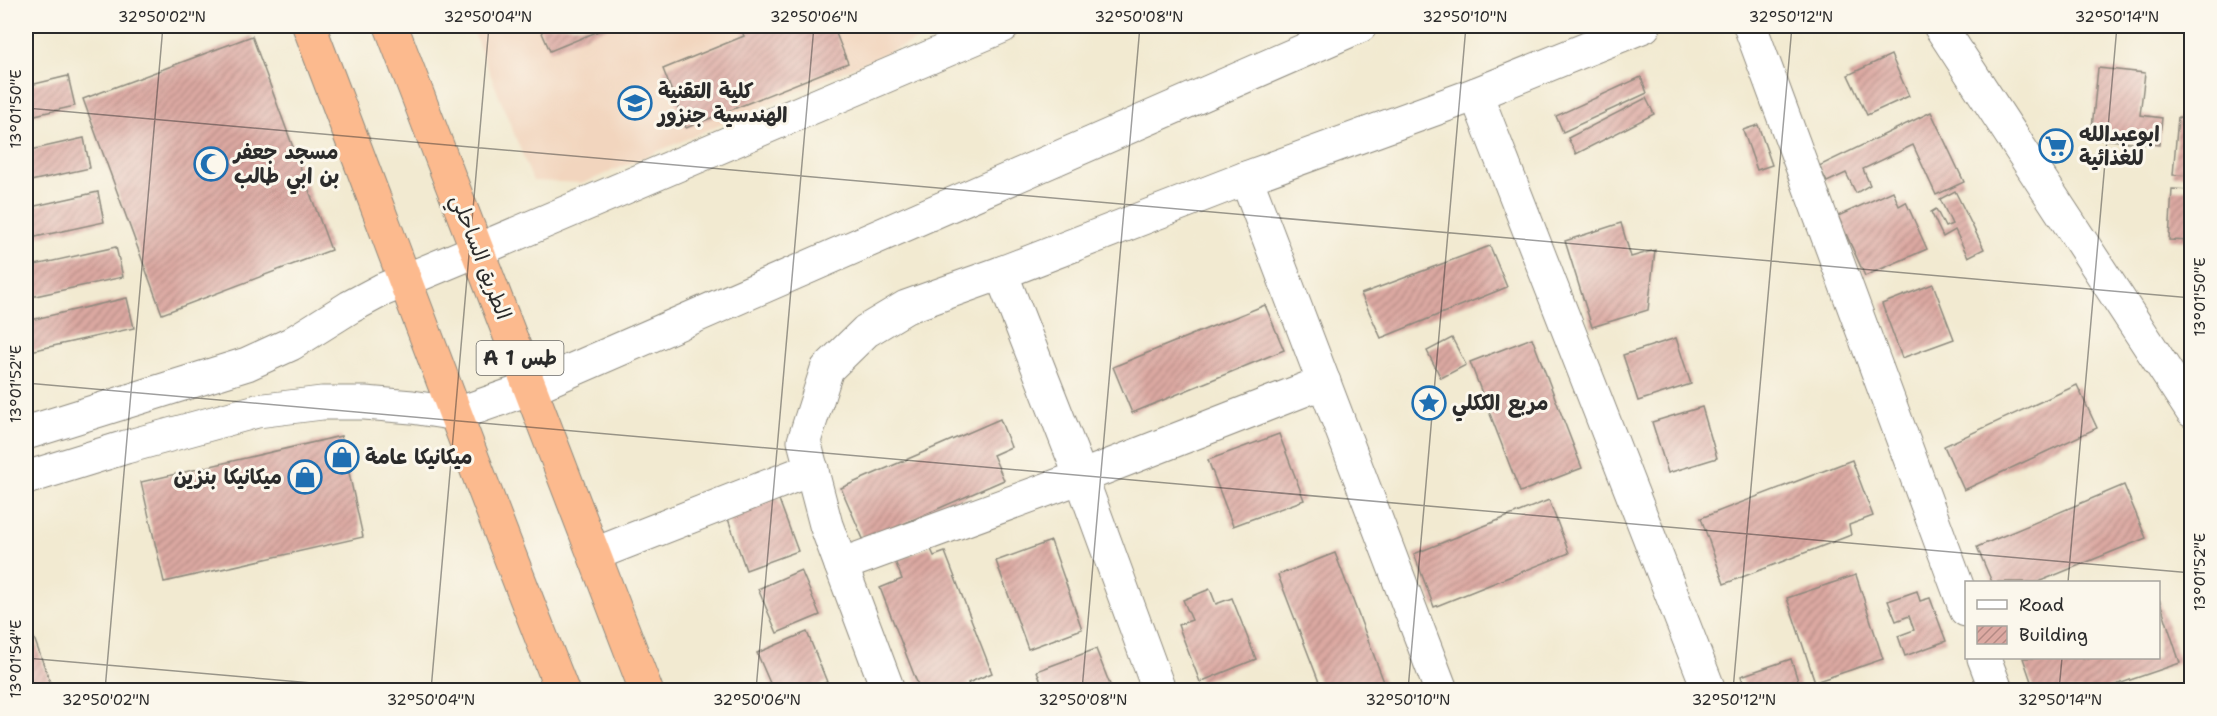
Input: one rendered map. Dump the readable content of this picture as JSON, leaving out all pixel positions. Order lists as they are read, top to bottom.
{
  "streets": {
    "highway": ["الطريق الساحلي", "A 1 طس"]
  },
  "places": {
    "school or university": ["كلية التقنية الهندسية جنزور"],
    "supermarket": ["ابوعبدالله للغذائية"],
    "mosque": ["مسجد جعفر بن ابي طالب"],
    "place": ["مربع الككلي"],
    "shop": ["ميكانيكا عامة", "ميكانيكا بنزين"]
  },
  "legend": ["Road", "Building"],
  "coordinates": [
    "32°50'02\"N",
    "32°50'04\"N",
    "32°50'06\"N",
    "32°50'08\"N",
    "32°50'10\"N",
    "32°50'12\"N",
    "32°50'14\"N",
    "13°01'50\"E",
    "13°01'52\"E",
    "13°01'54\"E"
  ]
}
